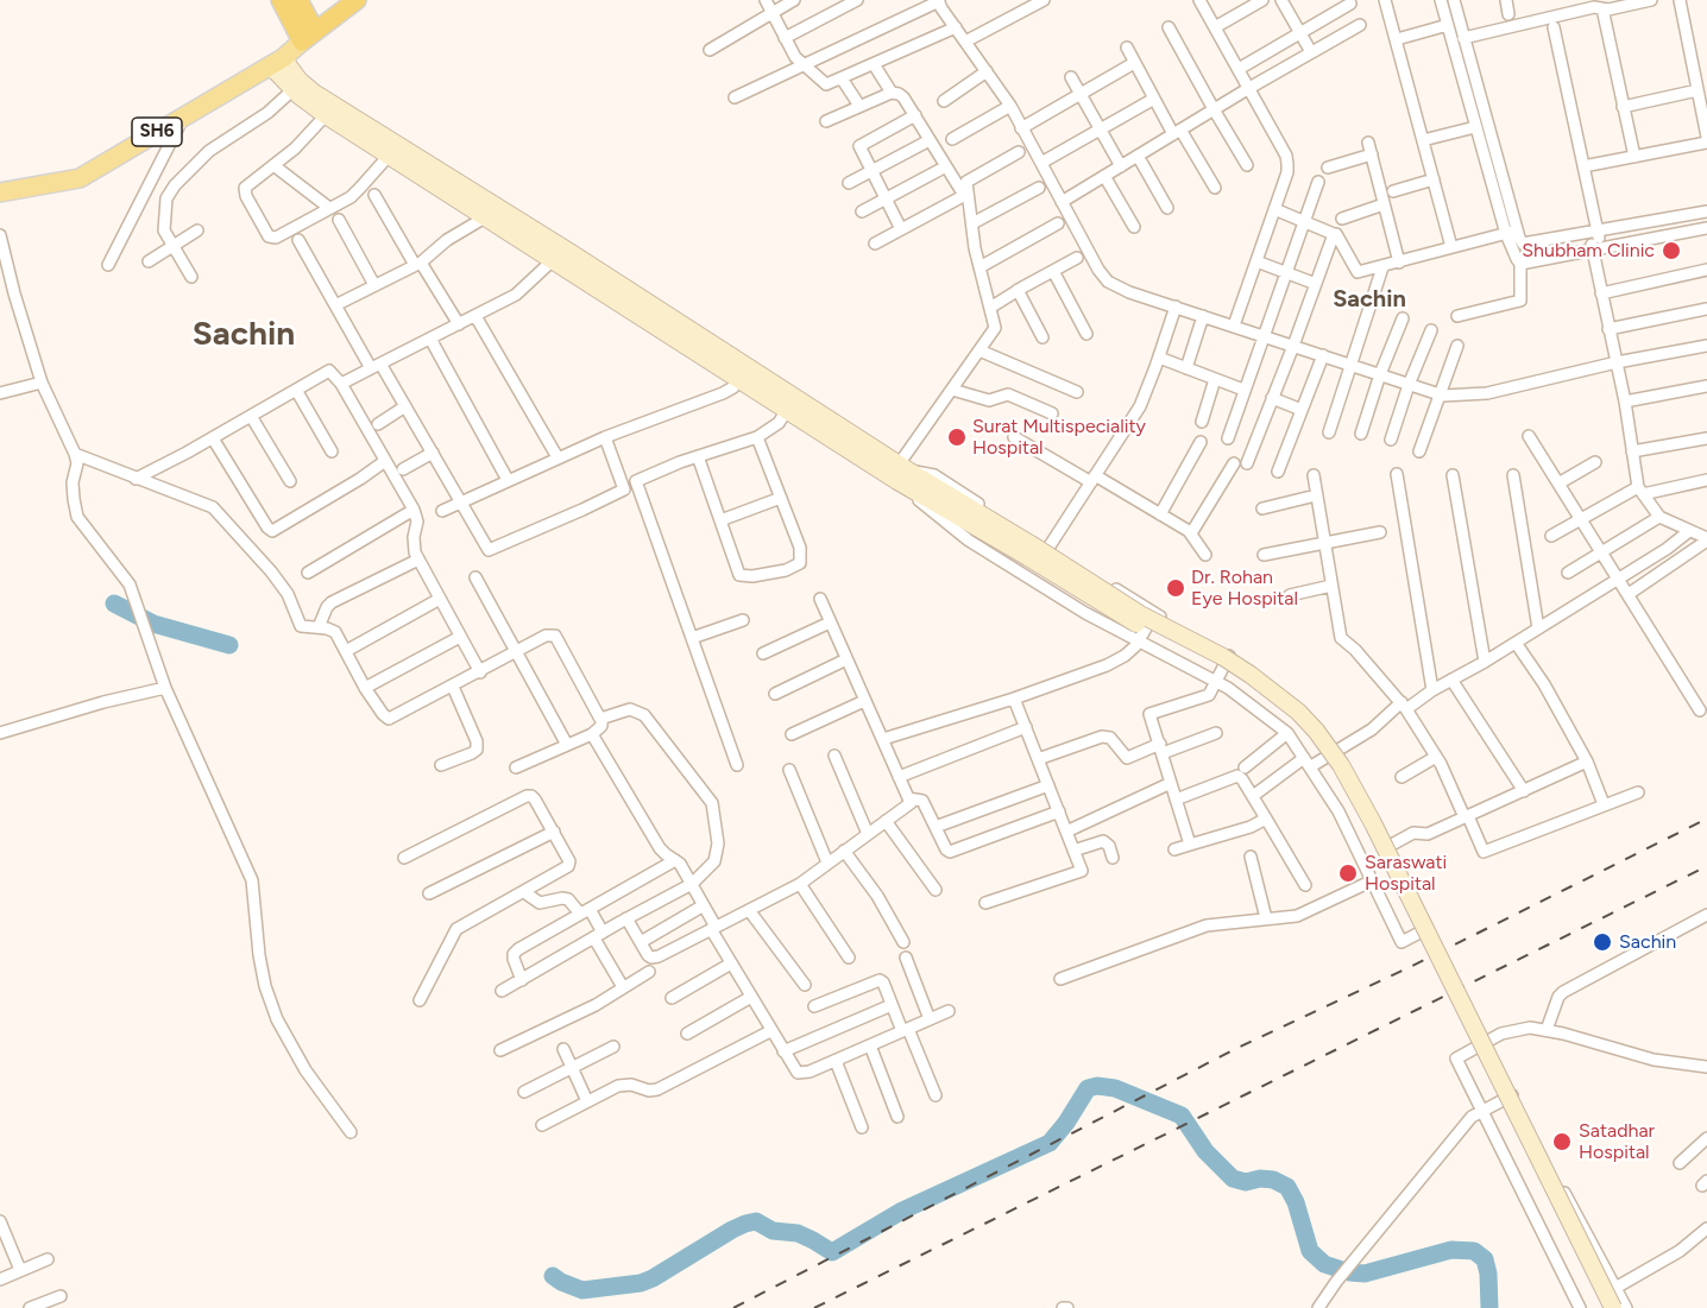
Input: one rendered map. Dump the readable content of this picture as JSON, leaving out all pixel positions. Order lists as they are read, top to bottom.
{
  "streets": {
    "main road": ["SH6"]
  },
  "districts": ["Sachin", "Sachin"],
  "places": [
    "Shubham Clinic",
    "Surat Multispeciality Hospital",
    "Dr. Rohan Eye Hospital",
    "Saraswati Hospital",
    "Sachin",
    "Satadhar Hospital"
  ]
}
